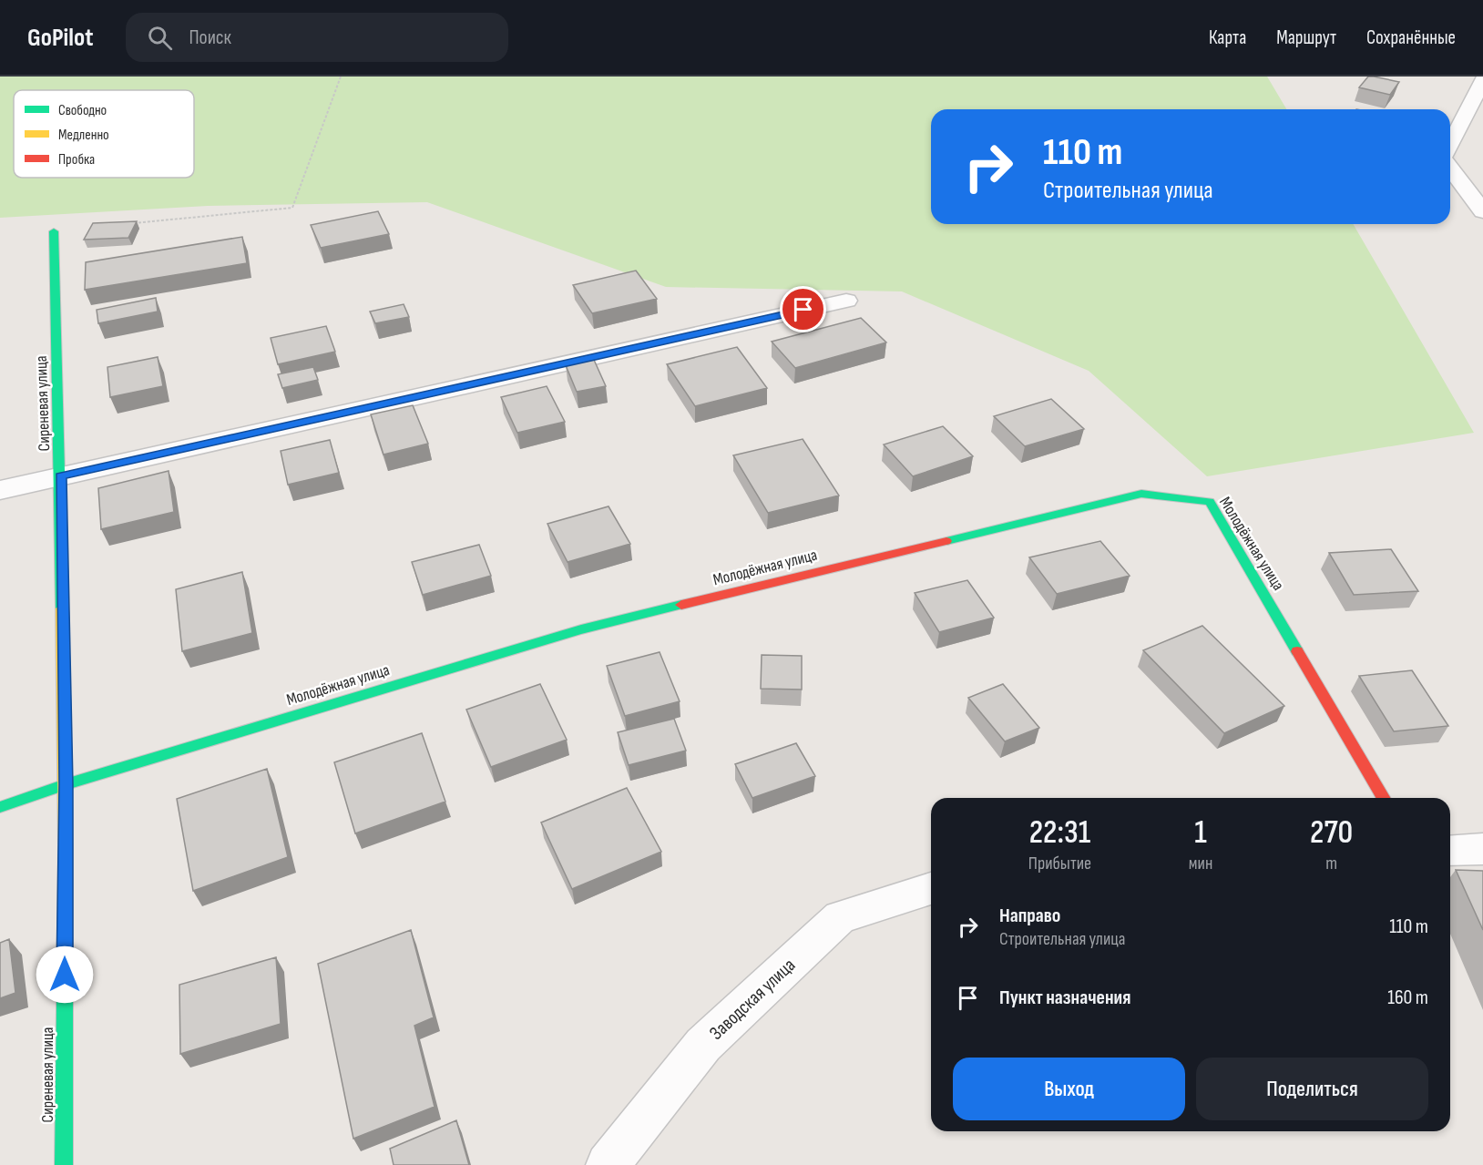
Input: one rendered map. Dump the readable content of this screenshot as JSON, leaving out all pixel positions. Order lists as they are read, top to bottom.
{
  "streets": {
    "street": ["Сиреневая улица", "Молодёжная улица", "Заводская улица"]
  },
  "crossings": [
    ["Сиреневая улица", "Молодёжная улица"]
  ],
  "legend": ["Свободно", "Медленно", "Пробка"],
  "page": {
    "header": "GoPilot",
    "search": "Поиск",
    "nav": ["Карта", "Маршрут", "Сохранённые"],
    "turn": ["110 m", "Строительная улица"],
    "eta": [
      "22:31",
      "Прибытие",
      "1",
      "мин",
      "270",
      "m"
    ],
    "list": [
      {
        "name": "Направо",
        "note": "Строительная улица",
        "value": "110 m"
      },
      {
        "name": "Пункт назначения",
        "value": "160 m"
      }
    ],
    "buttons": ["Выход", "Поделиться"]
  }
}
